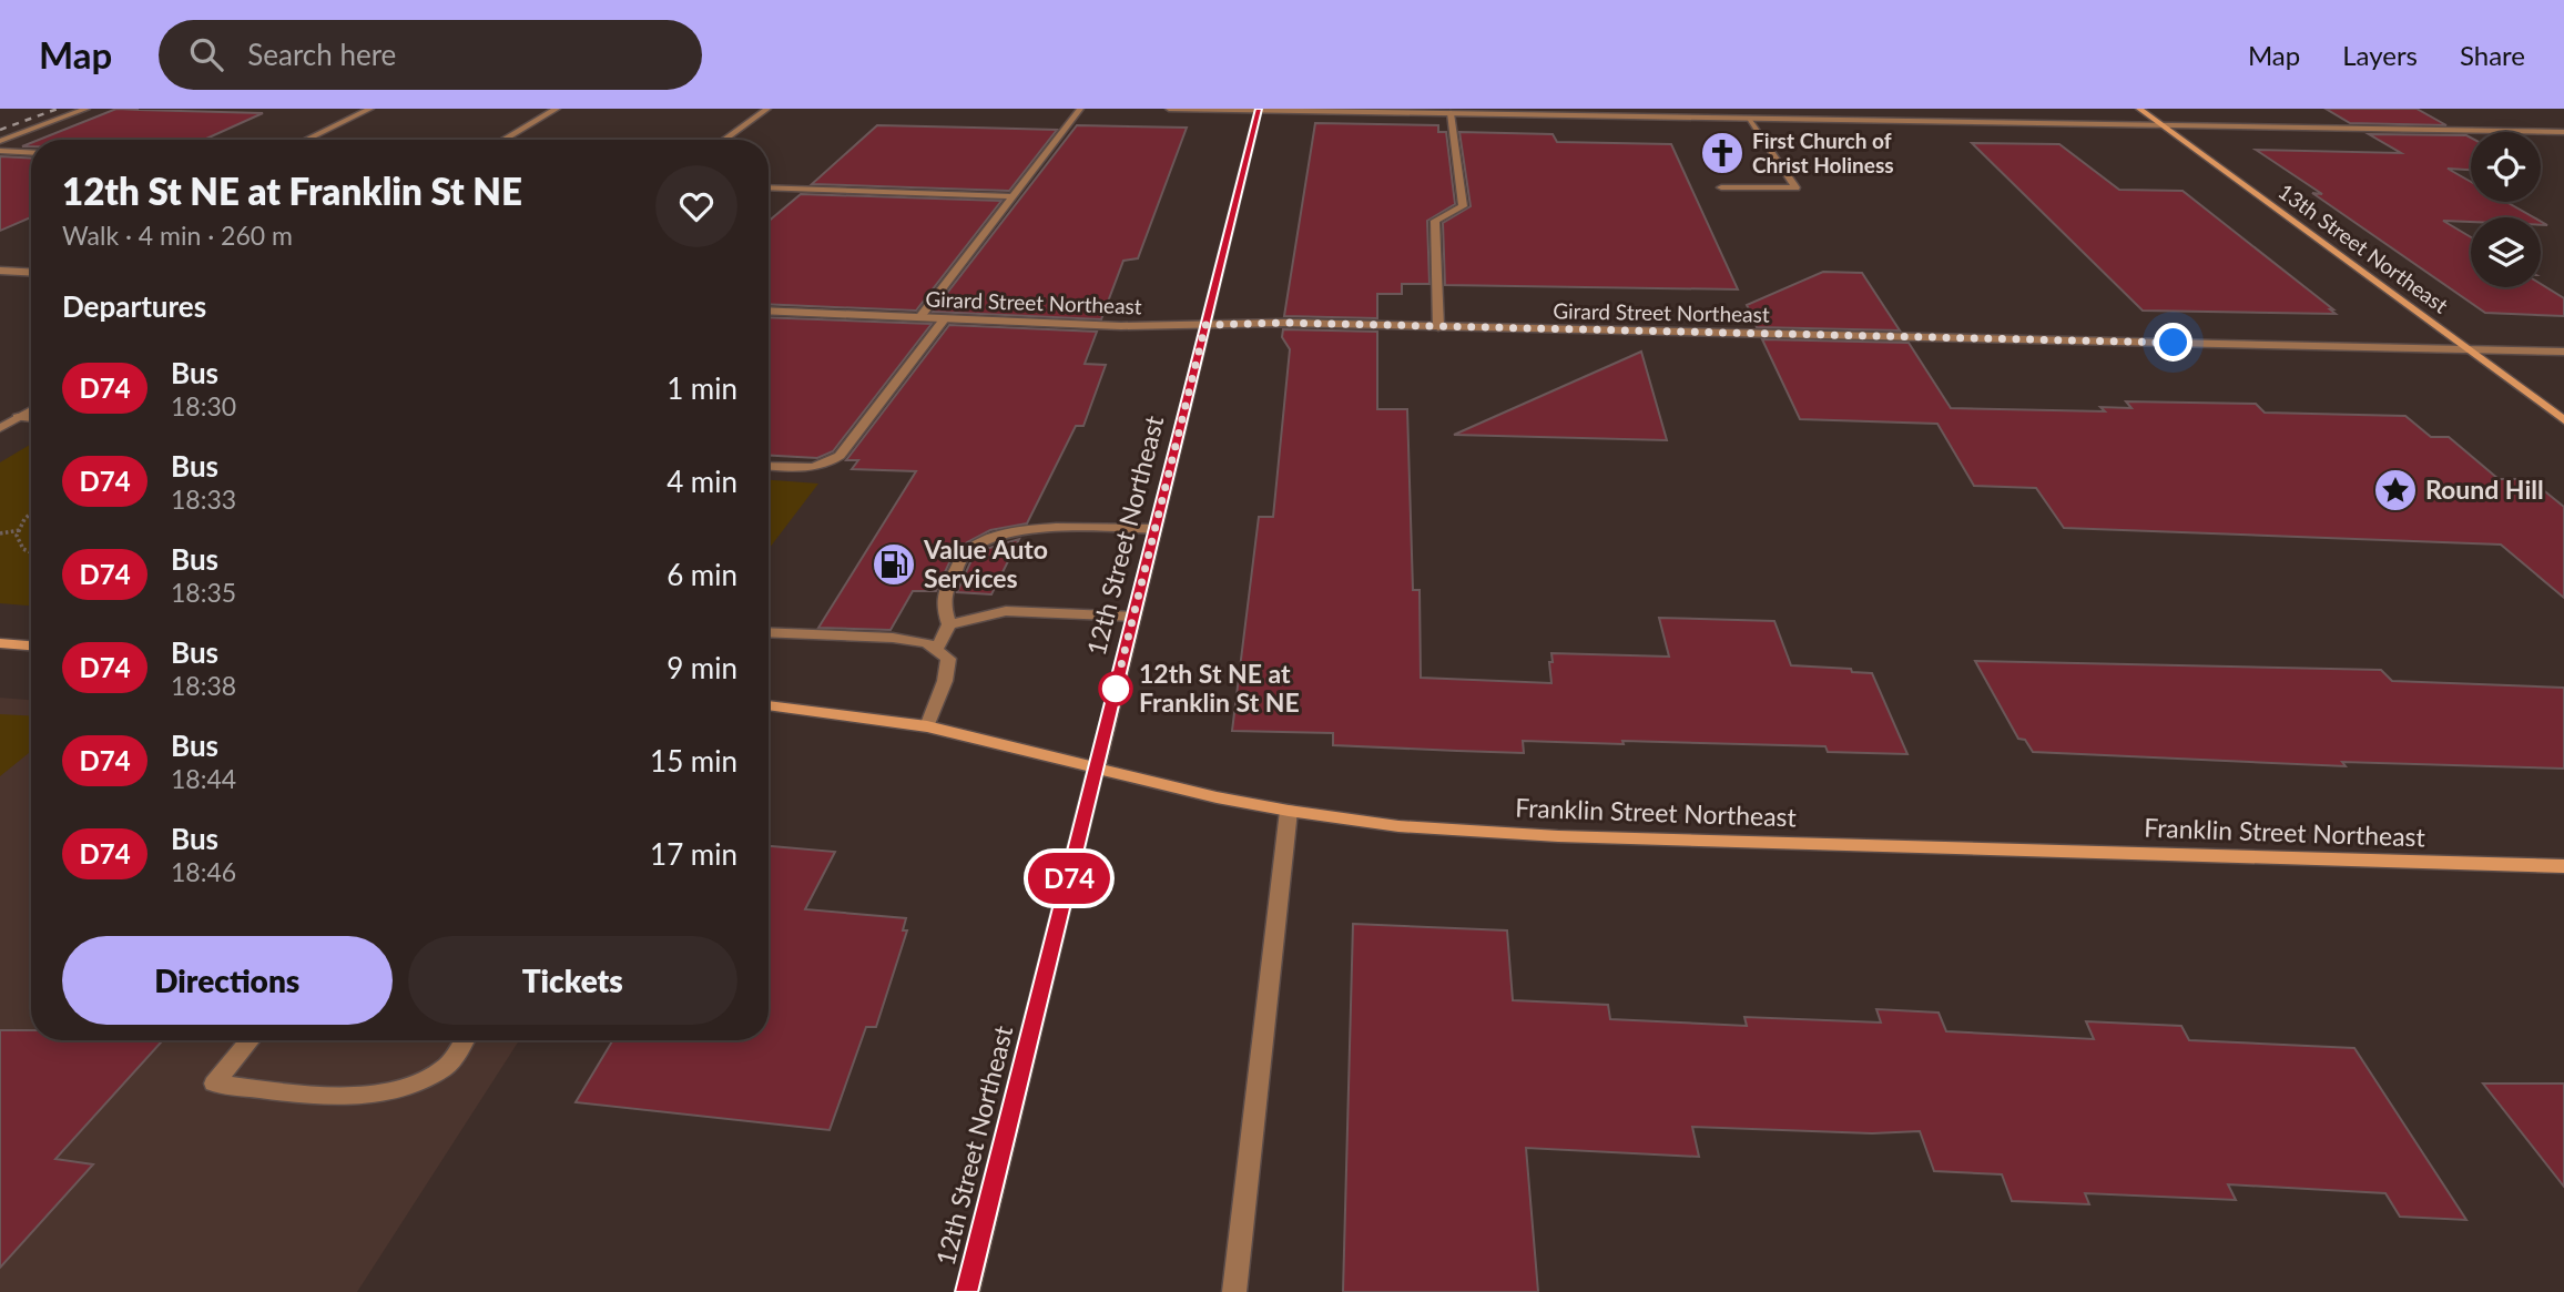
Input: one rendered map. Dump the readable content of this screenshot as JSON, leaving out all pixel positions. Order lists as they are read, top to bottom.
{
  "streets": {
    "street": [
      "13th Street Northeast",
      "Girard Street Northeast",
      "12th Street Northeast",
      "Franklin Street Northeast"
    ]
  },
  "crossings": [
    ["13th Street Northeast", "Girard Street Northeast"],
    ["Girard Street Northeast", "12th Street Northeast"],
    ["12th Street Northeast", "Franklin Street Northeast"]
  ],
  "places": {
    "church": ["First Church of Christ Holiness"],
    "place": ["Round Hill"],
    "fuel station": ["Value Auto Services"],
    "other": ["12th St NE at Franklin St NE"]
  },
  "lines": ["bus line D74"],
  "page": {
    "header": "Map",
    "search": "Search here",
    "nav": ["Map", "Layers", "Share"],
    "on_map": "D74",
    "heading": [
      ["12th St NE at Franklin St NE", "Walk · 4 min · 260 m"],
      "Departures"
    ],
    "list": [
      {
        "mark": "D74",
        "name": "Bus",
        "note": "18:30",
        "value": "1 min"
      },
      {
        "mark": "D74",
        "name": "Bus",
        "note": "18:33",
        "value": "4 min"
      },
      {
        "mark": "D74",
        "name": "Bus",
        "note": "18:35",
        "value": "6 min"
      },
      {
        "mark": "D74",
        "name": "Bus",
        "note": "18:38",
        "value": "9 min"
      },
      {
        "mark": "D74",
        "name": "Bus",
        "note": "18:44",
        "value": "15 min"
      },
      {
        "mark": "D74",
        "name": "Bus",
        "note": "18:46",
        "value": "17 min"
      }
    ],
    "buttons": ["Directions", "Tickets"]
  }
}
